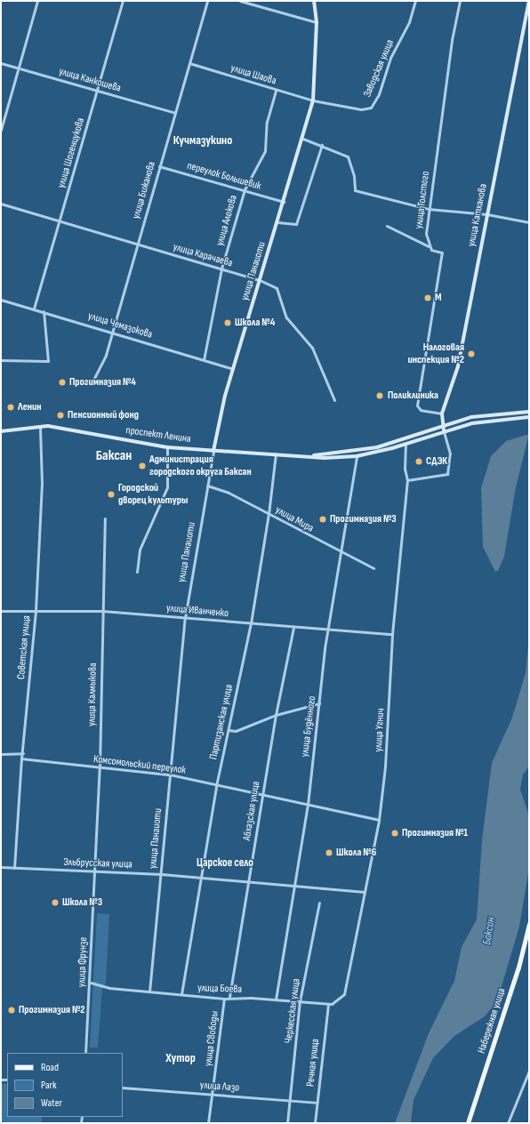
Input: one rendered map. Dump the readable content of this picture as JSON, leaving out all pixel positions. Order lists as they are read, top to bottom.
{
  "streets": {
    "main road": ["Набережная улица"],
    "street": [
      "Заводская улица",
      "улица Шаова",
      "улица Канкошева",
      "улица Шогенцукова",
      "переулок Большевик",
      "улица Бижанова",
      "улица Толстого",
      "улица Катханова",
      "улица Алокова",
      "улица Карачаева",
      "улица Панаиоти",
      "улица Чемазокова",
      "проспект Ленина",
      "улица Мира",
      "улица Иванченко",
      "Советская улица",
      "улица Калмыкова",
      "Партизанская улица",
      "улица Будённого",
      "улица Угнич",
      "Комсомольский переулок",
      "Абхазская улица",
      "Эльбрусская улица",
      "улица Фрунзе",
      "улица Боева",
      "Черкесская улица",
      "улица Свободы",
      "Речная улица",
      "улица Лазо"
    ]
  },
  "crossings": [
    ["Заводская улица", "улица Шаова"],
    ["Заводская улица", "улица Панаиоти"],
    ["улица Шаова", "улица Бижанова"],
    ["улица Шаова", "улица Алокова"],
    ["улица Шаова", "улица Панаиоти"],
    ["улица Канкошева", "улица Шогенцукова"],
    ["улица Канкошева", "улица Бижанова"],
    ["улица Шогенцукова", "улица Карачаева"],
    ["улица Шогенцукова", "улица Чемазокова"],
    ["переулок Большевик", "улица Бижанова"],
    ["переулок Большевик", "улица Алокова"],
    ["переулок Большевик", "улица Панаиоти"],
    ["улица Бижанова", "улица Карачаева"],
    ["улица Бижанова", "улица Чемазокова"],
    ["улица Катханова", "проспект Ленина"],
    ["улица Алокова", "улица Карачаева"],
    ["улица Алокова", "улица Чемазокова"],
    ["улица Карачаева", "улица Панаиоти"],
    ["улица Панаиоти", "улица Чемазокова"],
    ["улица Панаиоти", "проспект Ленина"],
    ["улица Панаиоти", "улица Мира"],
    ["улица Панаиоти", "улица Иванченко"],
    ["улица Панаиоти", "Комсомольский переулок"],
    ["улица Панаиоти", "Эльбрусская улица"],
    ["улица Панаиоти", "улица Боева"],
    ["проспект Ленина", "Советская улица"],
    ["проспект Ленина", "Партизанская улица"],
    ["проспект Ленина", "улица Будённого"],
    ["проспект Ленина", "улица Угнич"],
    ["улица Мира", "Партизанская улица"],
    ["улица Мира", "улица Будённого"],
    ["улица Иванченко", "Советская улица"],
    ["улица Иванченко", "улица Калмыкова"],
    ["улица Иванченко", "Партизанская улица"],
    ["улица Иванченко", "улица Будённого"],
    ["улица Иванченко", "улица Угнич"],
    ["улица Иванченко", "Абхазская улица"],
    ["Советская улица", "Комсомольский переулок"],
    ["Советская улица", "Эльбрусская улица"],
    ["улица Калмыкова", "Комсомольский переулок"],
    ["улица Калмыкова", "Эльбрусская улица"],
    ["улица Калмыкова", "улица Фрунзе"],
    ["Партизанская улица", "Комсомольский переулок"],
    ["Партизанская улица", "Эльбрусская улица"],
    ["Партизанская улица", "улица Боева"],
    ["улица Будённого", "Комсомольский переулок"],
    ["улица Будённого", "Эльбрусская улица"],
    ["улица Будённого", "улица Боева"],
    ["улица Угнич", "Комсомольский переулок"],
    ["улица Угнич", "Эльбрусская улица"],
    ["улица Угнич", "улица Боева"],
    ["улица Угнич", "Речная улица"],
    ["Комсомольский переулок", "Абхазская улица"],
    ["Абхазская улица", "Эльбрусская улица"],
    ["Абхазская улица", "улица Боева"],
    ["Эльбрусская улица", "улица Фрунзе"],
    ["улица Фрунзе", "улица Боева"],
    ["улица Боева", "Черкесская улица"],
    ["улица Боева", "улица Свободы"],
    ["улица Боева", "Речная улица"],
    ["Черкесская улица", "улица Лазо"],
    ["улица Свободы", "улица Лазо"],
    ["Речная улица", "улица Лазо"]
  ],
  "districts": [
    "Кучмазукино",
    "Баксан",
    "Царское село",
    "Хутор"
  ],
  "water": ["Баксан"],
  "places": [
    "М",
    "Школа №4",
    "Налоговая инспекция №2",
    "Прогимназия №4",
    "Поликлиника",
    "Ленин",
    "Пенсионный фонд",
    "СДЭК",
    "Администрация городского округа Баксан",
    "Городской дворец культуры",
    "Прогимназия №3",
    "Прогимназия №1",
    "Школа №6",
    "Школа №3",
    "Прогимназия №2"
  ],
  "legend": ["Road", "Park", "Water"]
}
